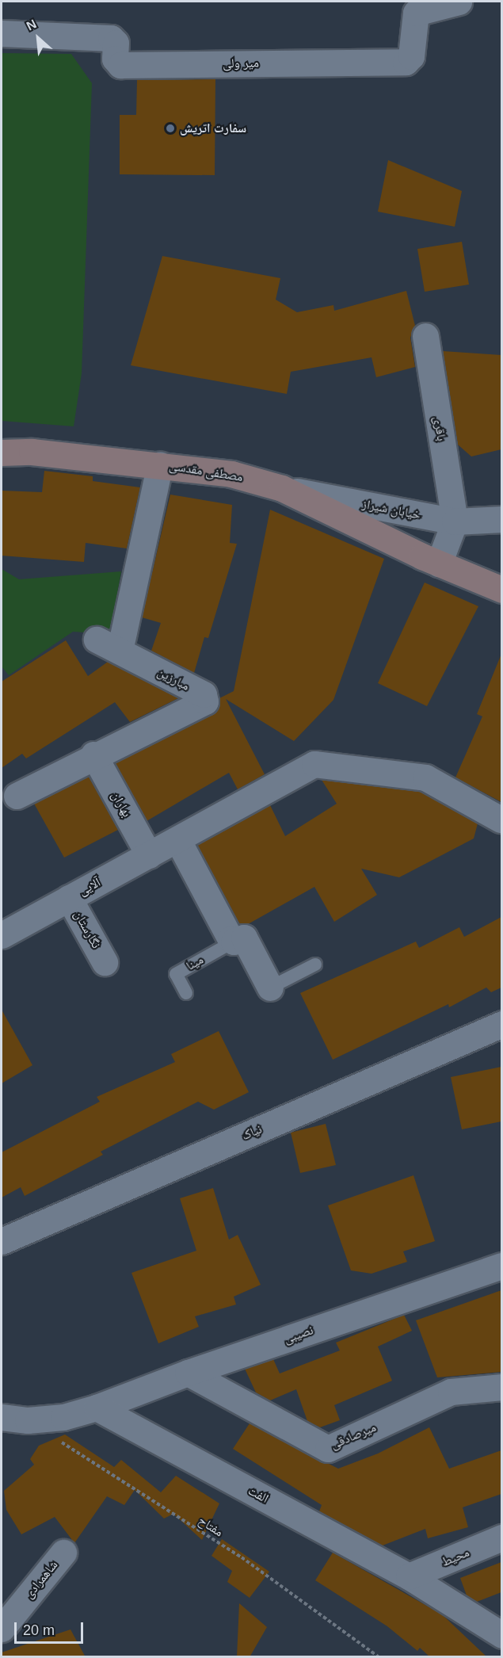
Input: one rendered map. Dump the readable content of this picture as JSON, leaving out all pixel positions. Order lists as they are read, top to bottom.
{
  "streets": {
    "main road": ["مصطفی مقدسی"],
    "street": [
      "میر ولی",
      "باقری",
      "خیابان شیراز",
      "مبارزین",
      "بهاران",
      "آلایی",
      "نگارستان",
      "نیاک",
      "نصیبی",
      "میرصادقی",
      "الفت",
      "محیط",
      "شاهمرادی"
    ],
    "lane": ["مینا"],
    "path": ["مفتاح"]
  },
  "crossings": [
    ["باقری", "خیابان شیراز"],
    ["مصطفی مقدسی", "خیابان شیراز"],
    ["مبارزین", "بهاران"],
    ["بهاران", "آلایی"],
    ["آلایی", "نگارستان"],
    ["نصیبی", "میرصادقی"],
    ["نصیبی", "الفت"],
    ["الفت", "محیط"]
  ],
  "places": ["سفارت اتریش"],
  "scale_bar": "20 m",
  "north": "top left"
}
